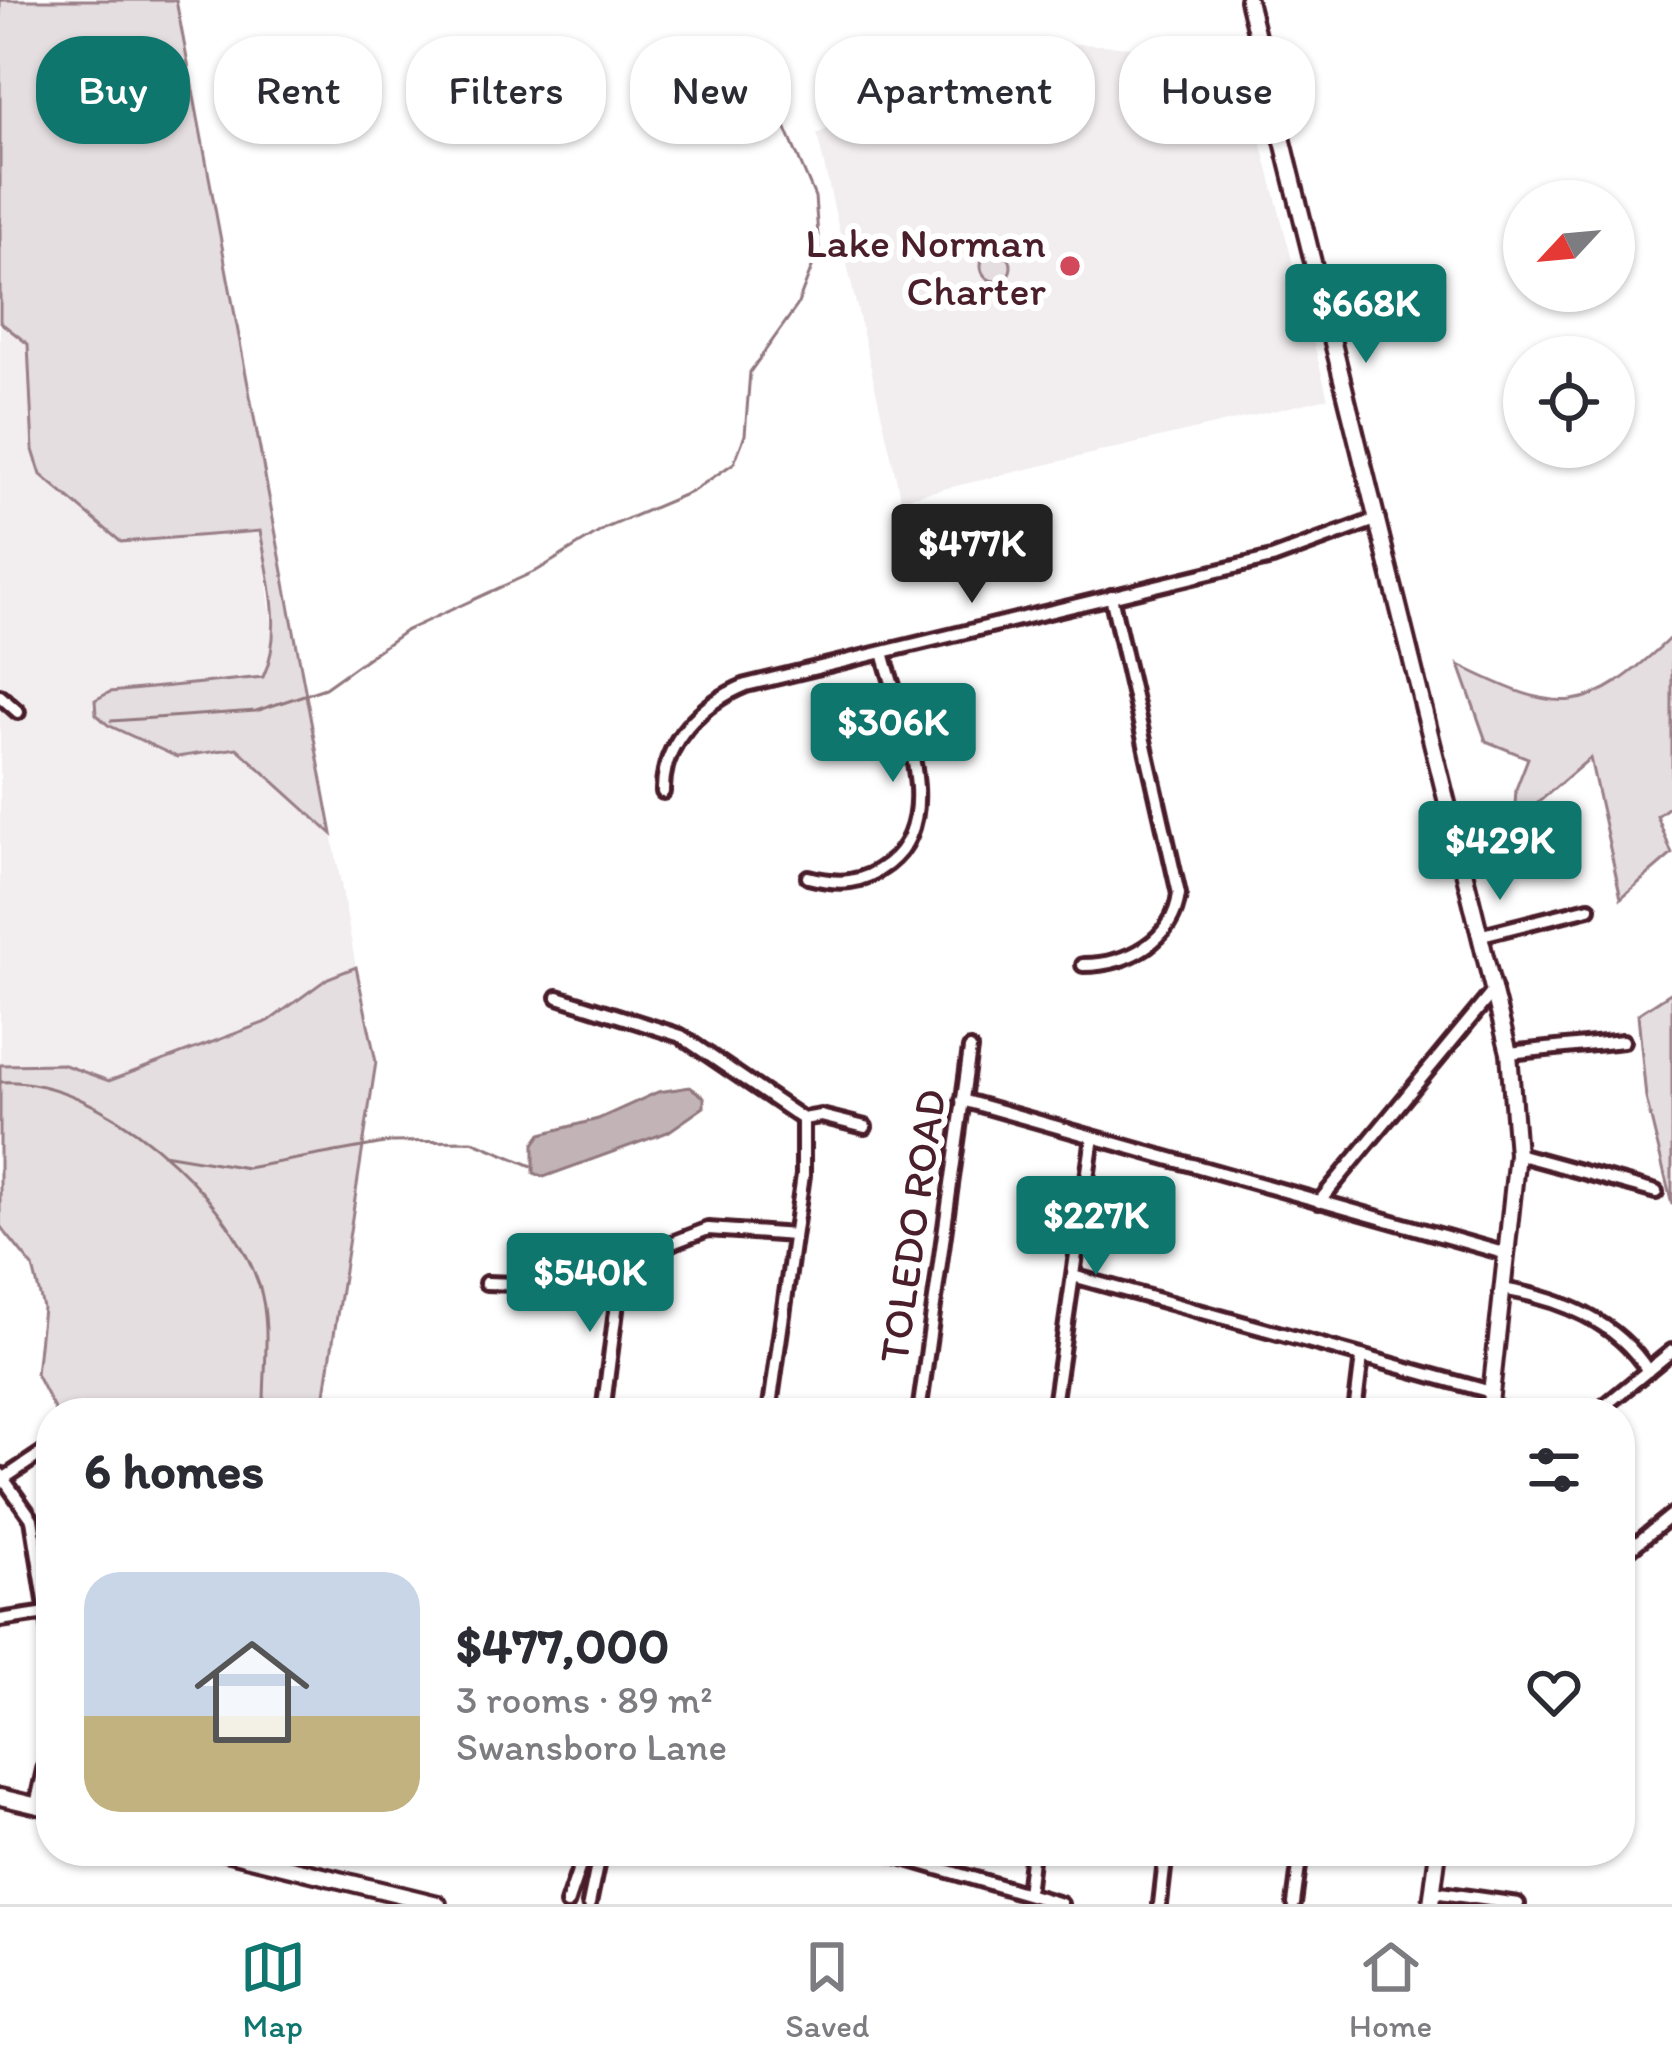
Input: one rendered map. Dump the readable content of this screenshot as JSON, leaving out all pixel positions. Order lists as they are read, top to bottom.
{
  "streets": {
    "street": ["TOLEDO ROAD"]
  },
  "places": ["Lake Norman Charter"],
  "north": "bottom left",
  "page": {
    "chip": [
      "Buy",
      "Rent",
      "Filters",
      "New",
      "Apartment",
      "House"
    ],
    "price": [
      "$668K",
      "$477K",
      "$306K",
      "$429K",
      "$227K",
      "$540K"
    ],
    "heading": "6 homes",
    "list": [
      {
        "name": "$477,000",
        "note": "3 rooms · 89 m² · Swansboro Lane"
      }
    ],
    "tabs": ["Map", "Saved", "Home"]
  }
}
